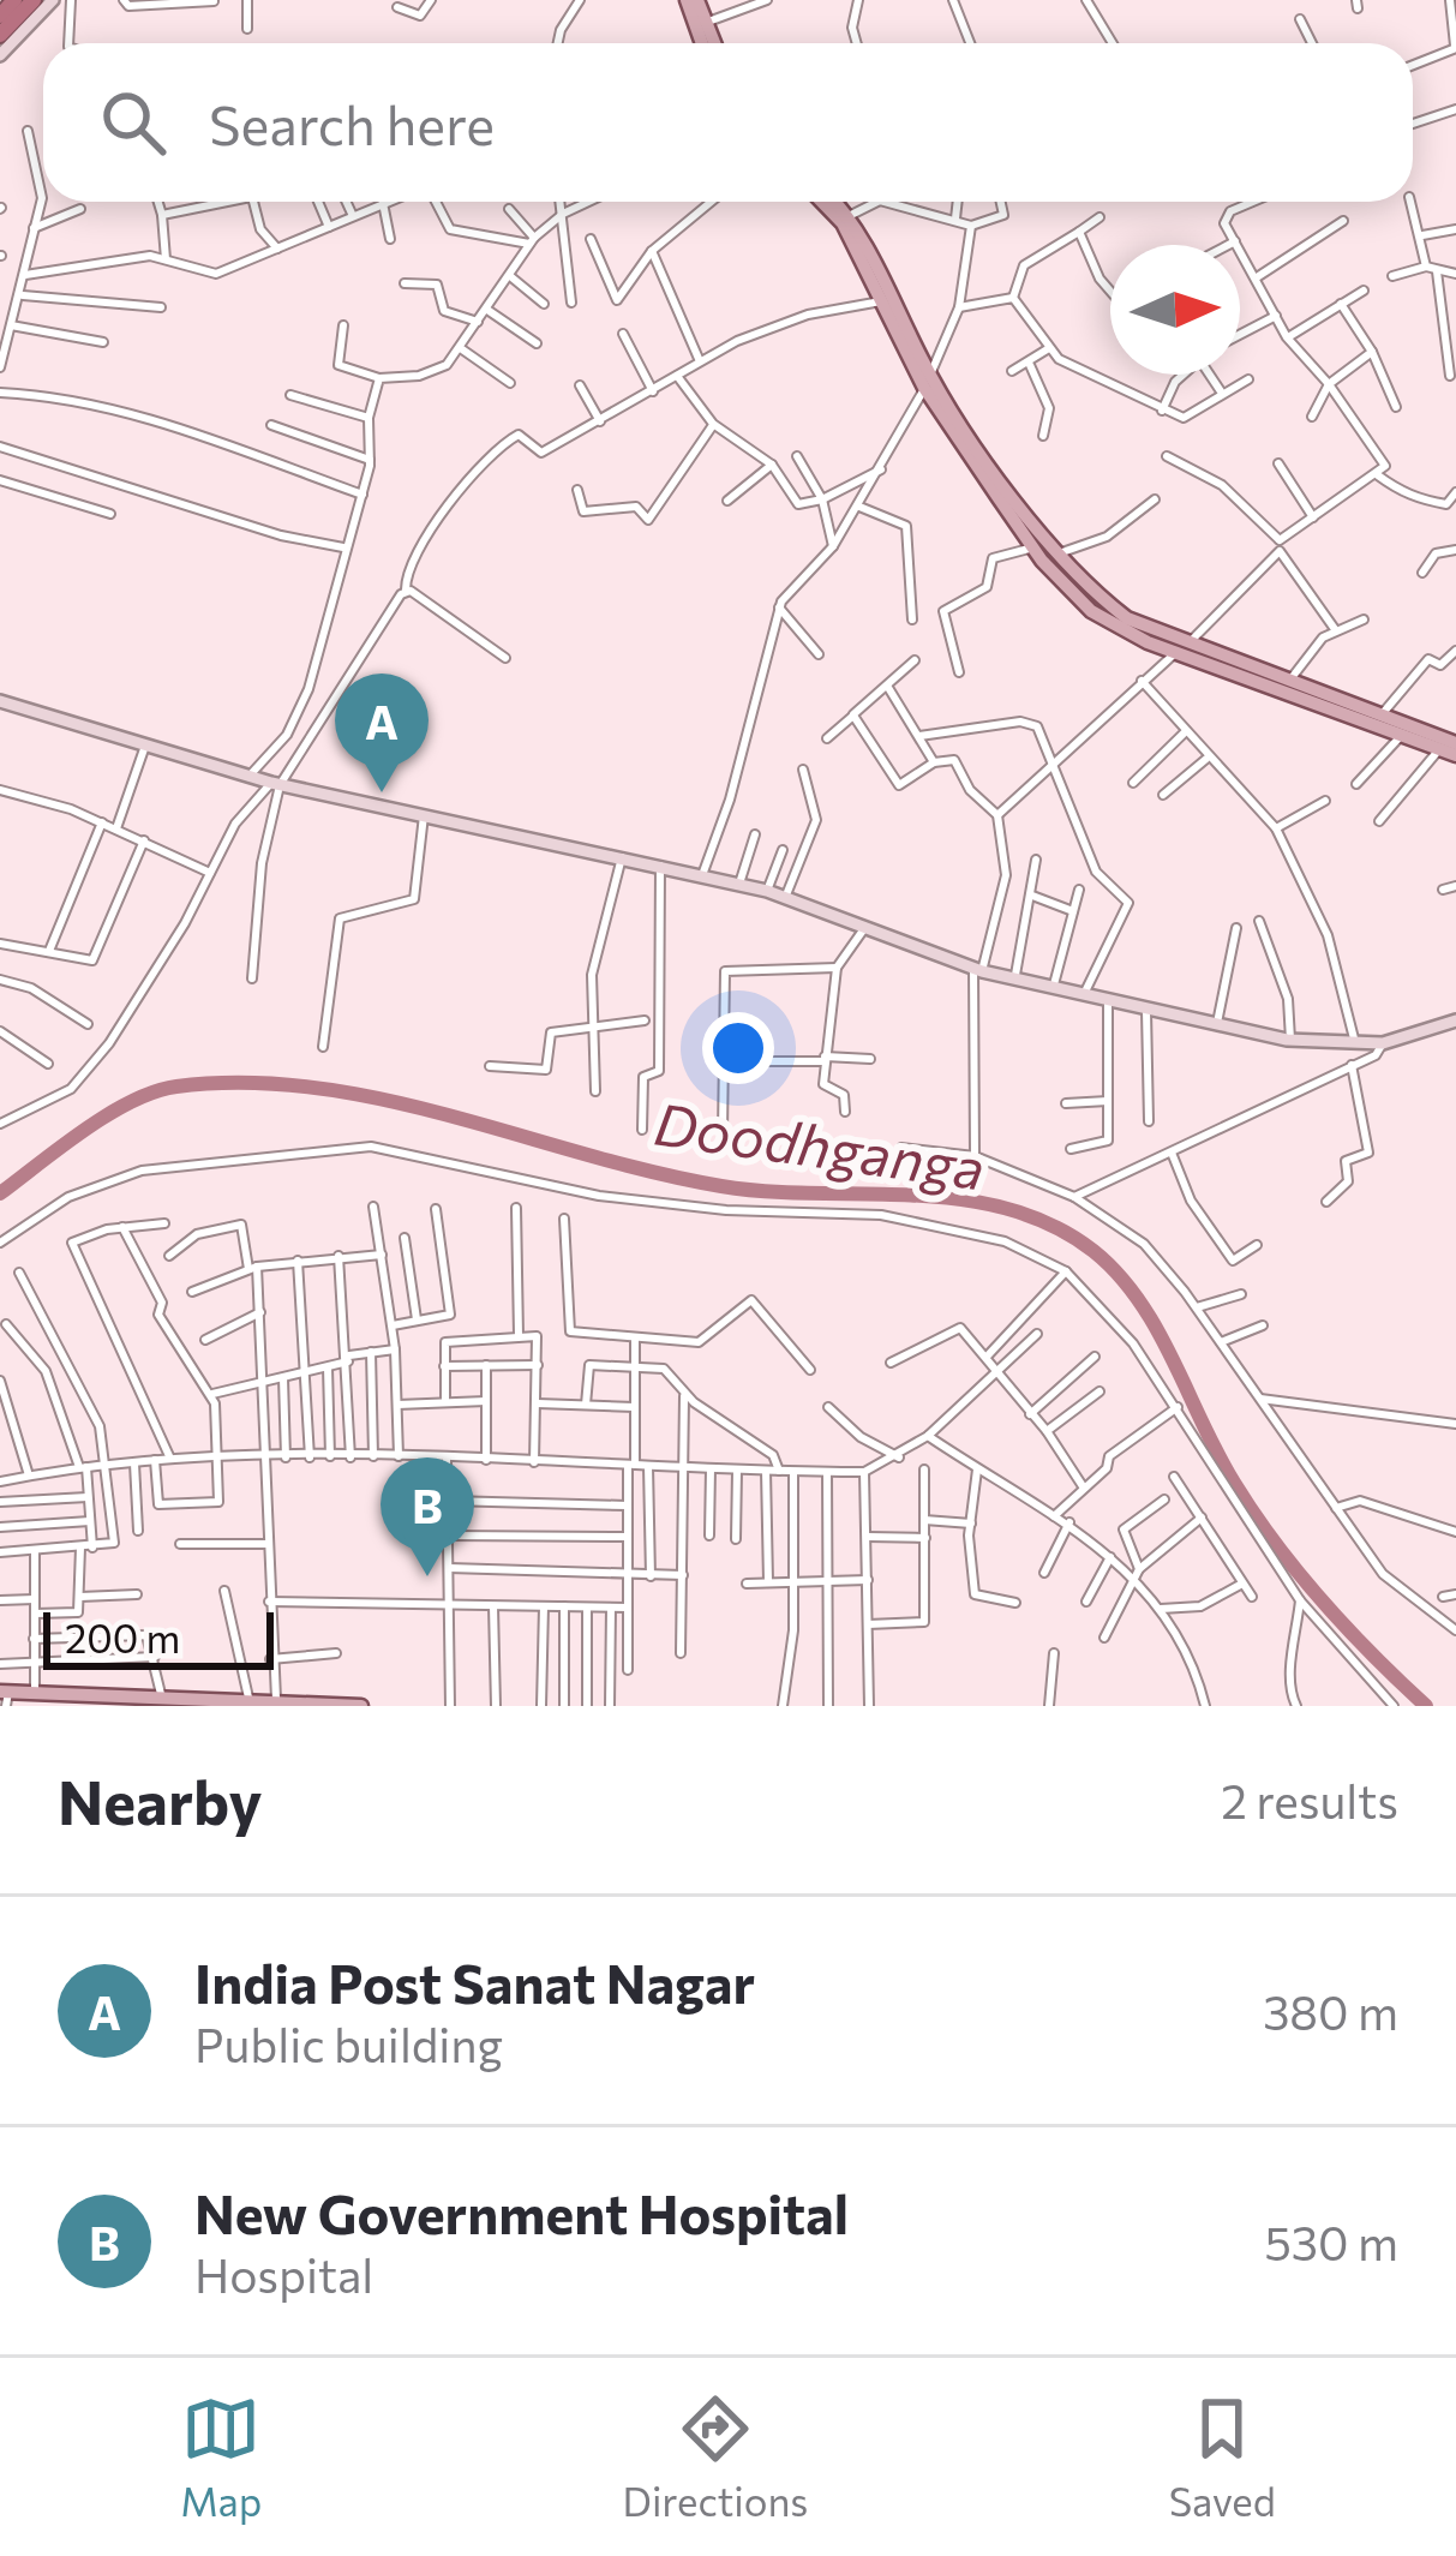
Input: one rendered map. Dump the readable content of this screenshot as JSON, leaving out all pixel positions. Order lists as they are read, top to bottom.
{
  "water": ["Doodhganga"],
  "scale_bar": "200 m",
  "north": "right",
  "page": {
    "search": "Search here",
    "pins": ["A", "B"],
    "scale": "200 m",
    "heading": ["Nearby", "2 results"],
    "list": [
      {
        "mark": "A",
        "name": "India Post Sanat Nagar",
        "note": "Public building",
        "value": "380 m"
      },
      {
        "mark": "B",
        "name": "New Government Hospital",
        "note": "Hospital",
        "value": "530 m"
      }
    ],
    "nav": ["Map", "Directions", "Saved"]
  }
}
